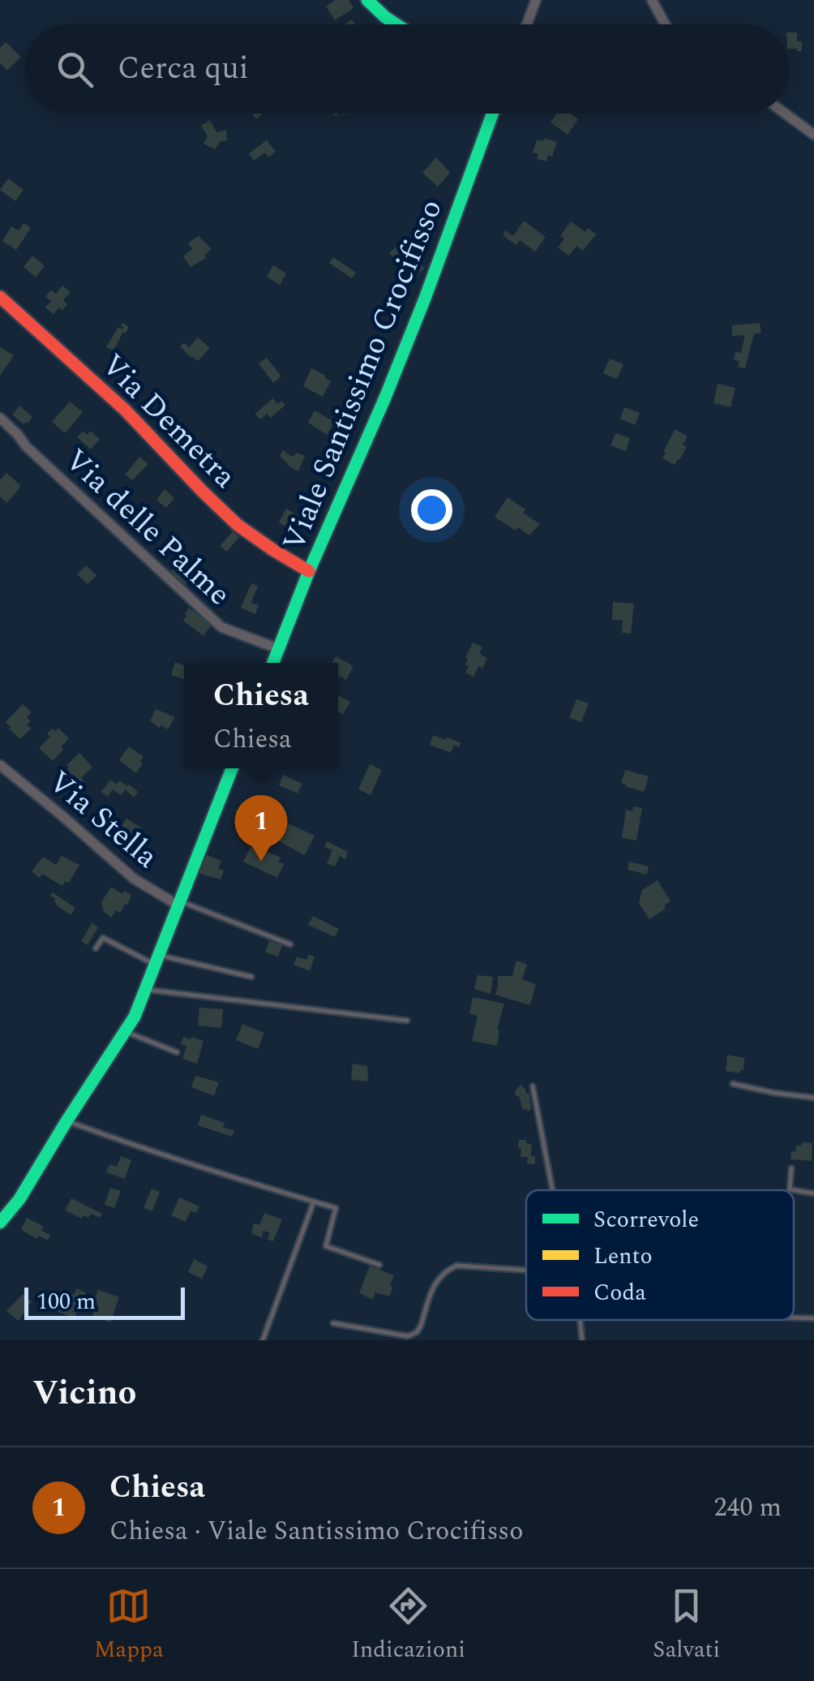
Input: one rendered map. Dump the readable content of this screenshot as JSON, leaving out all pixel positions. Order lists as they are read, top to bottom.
{
  "streets": {
    "street": [
      "Viale Santissimo Crocifisso",
      "Via Demetra",
      "Via delle Palme",
      "Via Stella"
    ]
  },
  "crossings": [
    ["Viale Santissimo Crocifisso", "Via Demetra"],
    ["Viale Santissimo Crocifisso", "Via delle Palme"]
  ],
  "legend": ["Scorrevole", "Lento", "Coda"],
  "scale_bar": "100 m",
  "page": {
    "search": "Cerca qui",
    "popup": ["Chiesa", "Chiesa"],
    "pins": "1",
    "scale": "100 m",
    "heading": "Vicino",
    "list": [
      {
        "mark": "1",
        "name": "Chiesa",
        "note": "Chiesa · Viale Santissimo Crocifisso",
        "value": "240 m"
      }
    ],
    "nav": ["Mappa", "Indicazioni", "Salvati"]
  }
}
